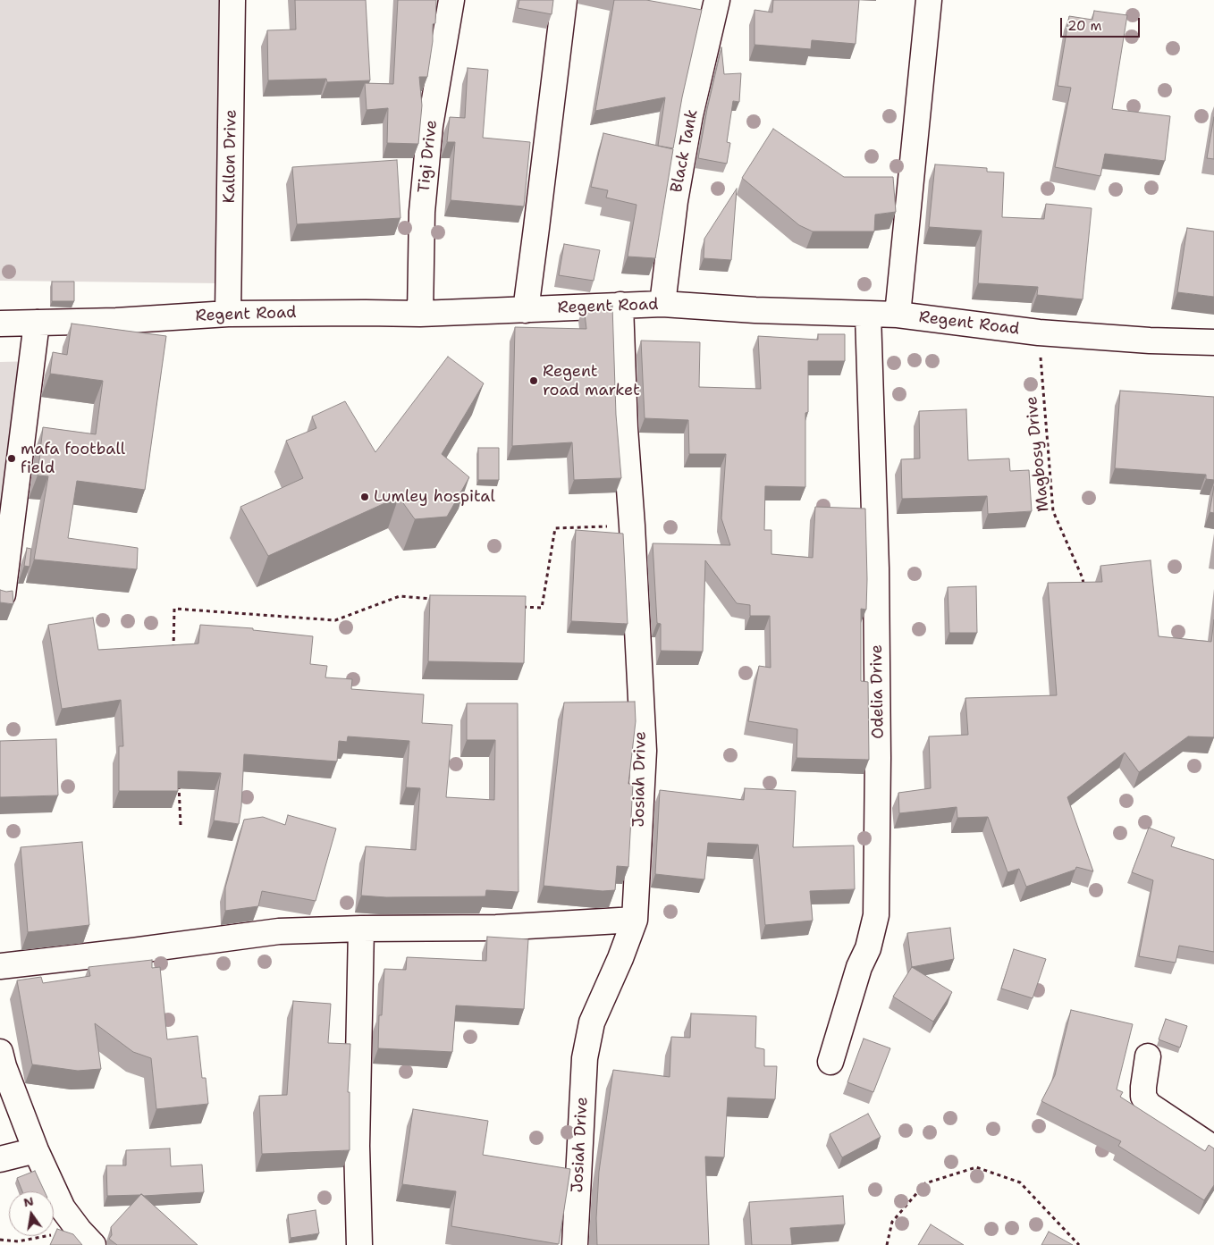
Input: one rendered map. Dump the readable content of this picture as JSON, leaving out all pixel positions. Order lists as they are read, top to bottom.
{
  "streets": {
    "street": [
      "Black Tank",
      "Kallon Drive",
      "Tigi Drive",
      "Regent Road",
      "Odelia Drive",
      "Josiah Drive"
    ],
    "path": ["Magbosy Drive"]
  },
  "crossings": [
    ["Black Tank", "Regent Road"],
    ["Kallon Drive", "Regent Road"],
    ["Tigi Drive", "Regent Road"],
    ["Regent Road", "Magbosy Drive"],
    ["Regent Road", "Odelia Drive"],
    ["Regent Road", "Josiah Drive"]
  ],
  "places": ["Regent road market", "mafa football field", "Lumley hospital"],
  "scale_bar": "20 m",
  "north": "top"
}
